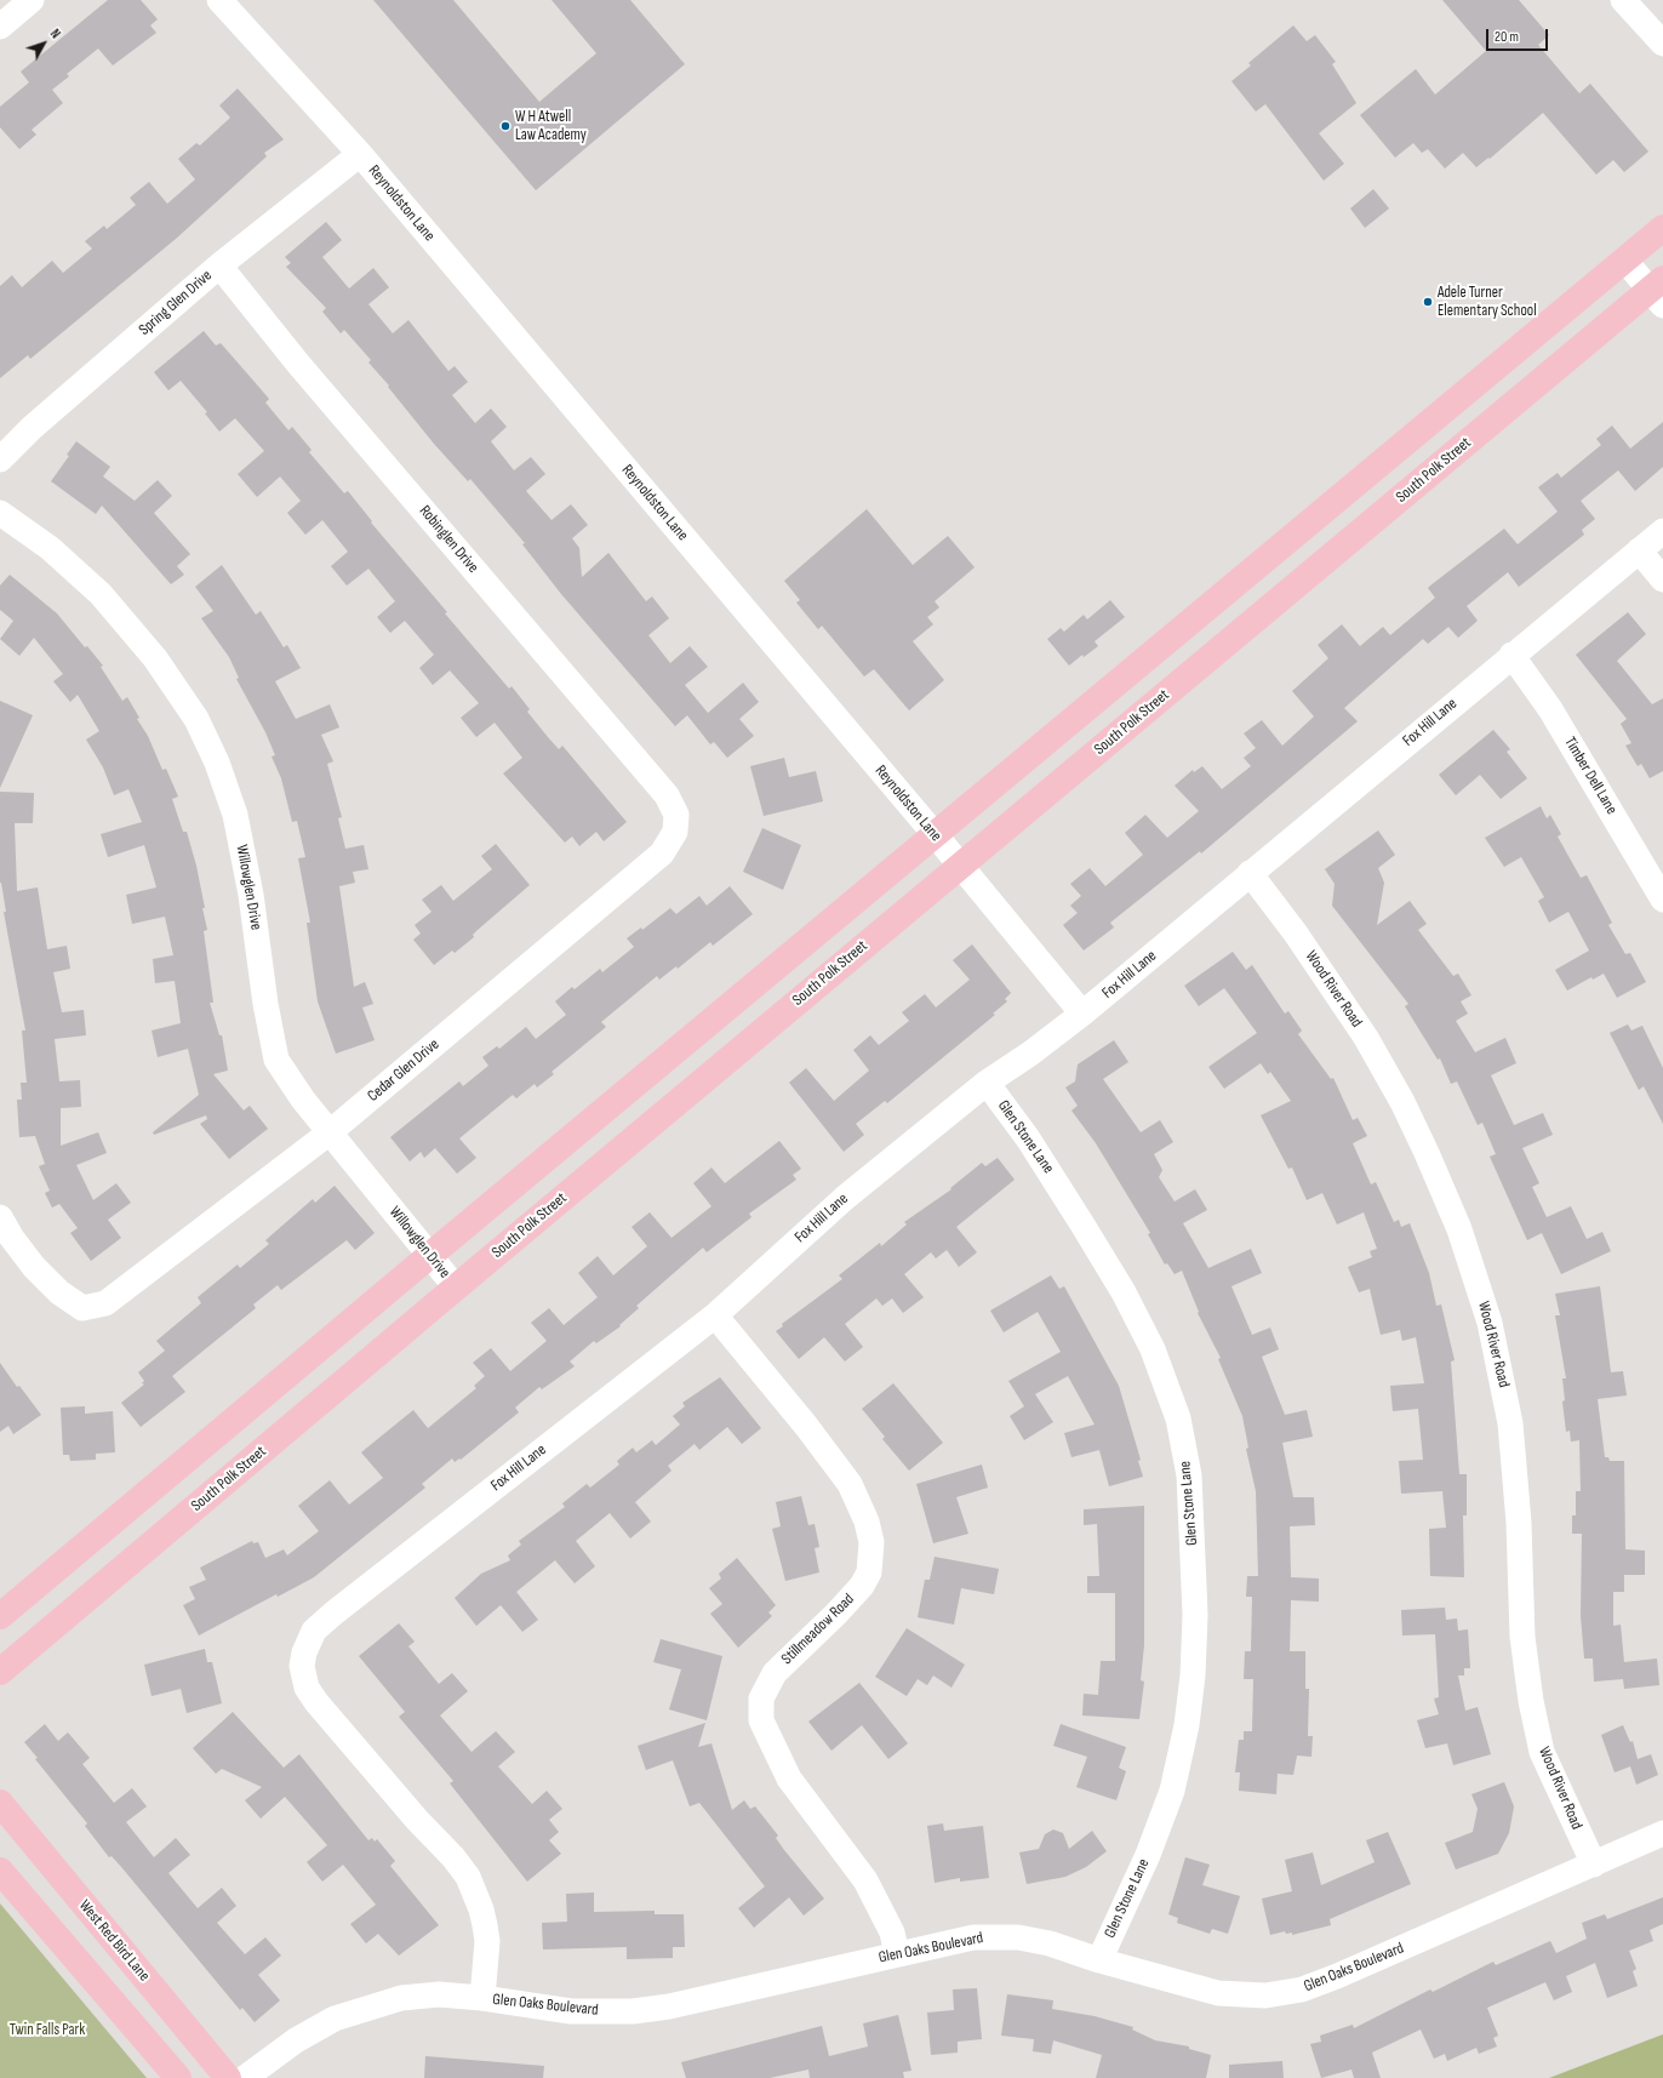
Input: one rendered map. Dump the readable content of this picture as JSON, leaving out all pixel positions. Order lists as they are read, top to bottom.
{
  "streets": {
    "main road": ["South Polk Street", "West Red Bird Lane"],
    "street": [
      "Reynoldston Lane",
      "Spring Glen Drive",
      "Robinglen Drive",
      "Fox Hill Lane",
      "Timber Dell Lane",
      "Willowglen Drive",
      "Wood River Road",
      "Cedar Glen Drive",
      "Glen Stone Lane",
      "Stillmeadow Road",
      "Glen Oaks Boulevard"
    ]
  },
  "crossings": [
    ["Reynoldston Lane", "Spring Glen Drive"],
    ["Reynoldston Lane", "South Polk Street"],
    ["Reynoldston Lane", "Fox Hill Lane"],
    ["Spring Glen Drive", "Robinglen Drive"],
    ["South Polk Street", "Willowglen Drive"],
    ["Robinglen Drive", "Cedar Glen Drive"],
    ["Fox Hill Lane", "Timber Dell Lane"],
    ["Fox Hill Lane", "Wood River Road"],
    ["Fox Hill Lane", "Glen Stone Lane"],
    ["Fox Hill Lane", "Stillmeadow Road"],
    ["Fox Hill Lane", "Glen Oaks Boulevard"],
    ["Willowglen Drive", "Cedar Glen Drive"],
    ["Wood River Road", "Glen Oaks Boulevard"],
    ["Glen Stone Lane", "Glen Oaks Boulevard"],
    ["Stillmeadow Road", "Glen Oaks Boulevard"]
  ],
  "parks": ["Twin Falls Park"],
  "places": ["W H Atwell Law Academy", "Adele Turner Elementary School"],
  "scale_bar": "20 m",
  "north": "top right"
}
